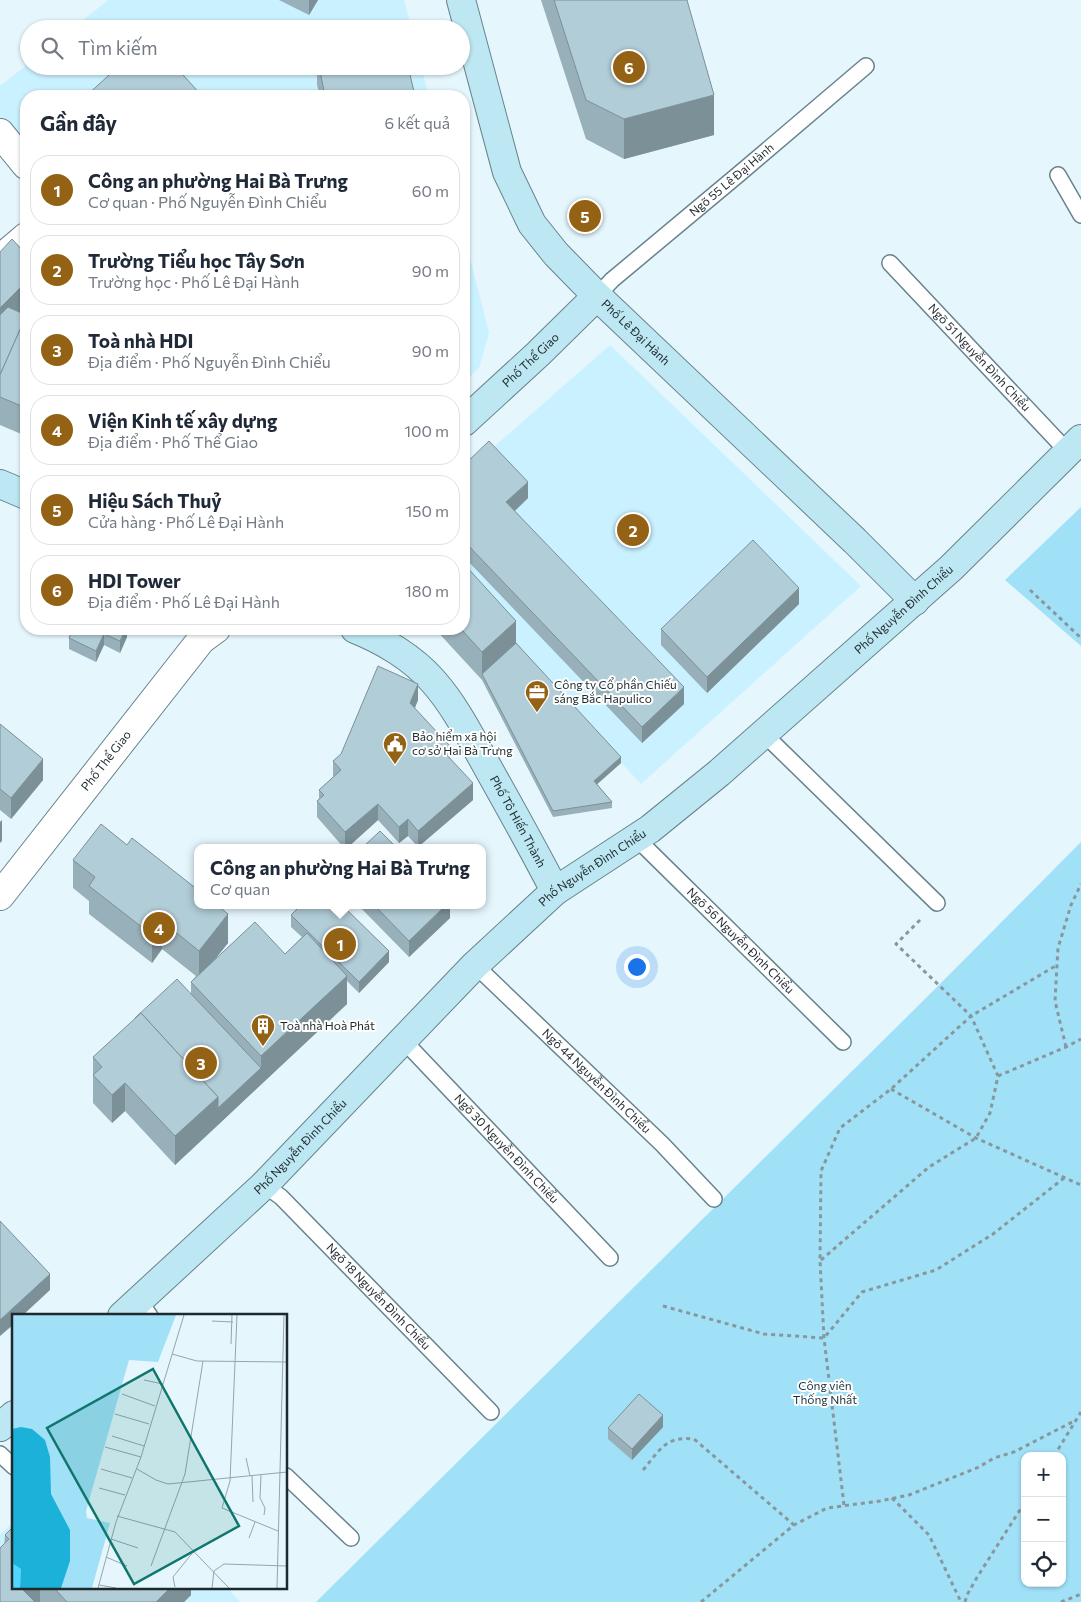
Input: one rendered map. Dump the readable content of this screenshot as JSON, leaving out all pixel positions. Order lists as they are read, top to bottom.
{
  "streets": {
    "street": [
      "Phố Lê Đại Hành",
      "Phố Thể Giao",
      "Phố Nguyễn Đình Chiểu",
      "Phố Tô Hiến Thành"
    ],
    "lane": [
      "Ngõ 55 Lê Đại Hành",
      "Ngõ 51 Nguyễn Đình Chiểu",
      "Ngõ 56 Nguyễn Đình Chiểu",
      "Ngõ 44 Nguyễn Đình Chiểu",
      "Ngõ 30 Nguyễn Đình Chiểu",
      "Ngõ 18 Nguyễn Đình Chiểu"
    ]
  },
  "crossings": [
    ["Ngõ 55 Lê Đại Hành", "Phố Lê Đại Hành"],
    ["Ngõ 55 Lê Đại Hành", "Phố Thể Giao"],
    ["Phố Lê Đại Hành", "Phố Thể Giao"],
    ["Phố Lê Đại Hành", "Phố Nguyễn Đình Chiểu"],
    ["Ngõ 51 Nguyễn Đình Chiểu", "Phố Nguyễn Đình Chiểu"],
    ["Phố Nguyễn Đình Chiểu", "Phố Tô Hiến Thành"],
    ["Phố Nguyễn Đình Chiểu", "Ngõ 56 Nguyễn Đình Chiểu"],
    ["Phố Nguyễn Đình Chiểu", "Ngõ 44 Nguyễn Đình Chiểu"],
    ["Phố Nguyễn Đình Chiểu", "Ngõ 30 Nguyễn Đình Chiểu"],
    ["Phố Nguyễn Đình Chiểu", "Ngõ 18 Nguyễn Đình Chiểu"]
  ],
  "parks": ["Công viên Thống Nhất"],
  "places": {
    "office": ["Công ty Cổ phần Chiếu sáng Bắc Hapulico"],
    "public building": ["Bảo hiểm xã hội cơ sở Hai Bà Trưng"],
    "building": ["Toà nhà Hoà Phát"]
  },
  "page": {
    "search": "Tìm kiếm",
    "pins": [
      "6",
      "5",
      "2",
      "4",
      "1",
      "3"
    ],
    "heading": ["Gần đây", "6 kết quả"],
    "list": [
      {
        "mark": "1",
        "name": "Công an phường Hai Bà Trưng",
        "note": "Cơ quan · Phố Nguyễn Đình Chiểu",
        "value": "60 m"
      },
      {
        "mark": "2",
        "name": "Trường Tiểu học Tây Sơn",
        "note": "Trường học · Phố Lê Đại Hành",
        "value": "90 m"
      },
      {
        "mark": "3",
        "name": "Toà nhà HDI",
        "note": "Địa điểm · Phố Nguyễn Đình Chiểu",
        "value": "90 m"
      },
      {
        "mark": "4",
        "name": "Viện Kinh tế xây dựng",
        "note": "Địa điểm · Phố Thể Giao",
        "value": "100 m"
      },
      {
        "mark": "5",
        "name": "Hiệu Sách Thuỷ",
        "note": "Cửa hàng · Phố Lê Đại Hành",
        "value": "150 m"
      },
      {
        "mark": "6",
        "name": "HDI Tower",
        "note": "Địa điểm · Phố Lê Đại Hành",
        "value": "180 m"
      }
    ],
    "popup": ["Công an phường Hai Bà Trưng", "Cơ quan"],
    "map_buttons": ["+", "−"]
  }
}
